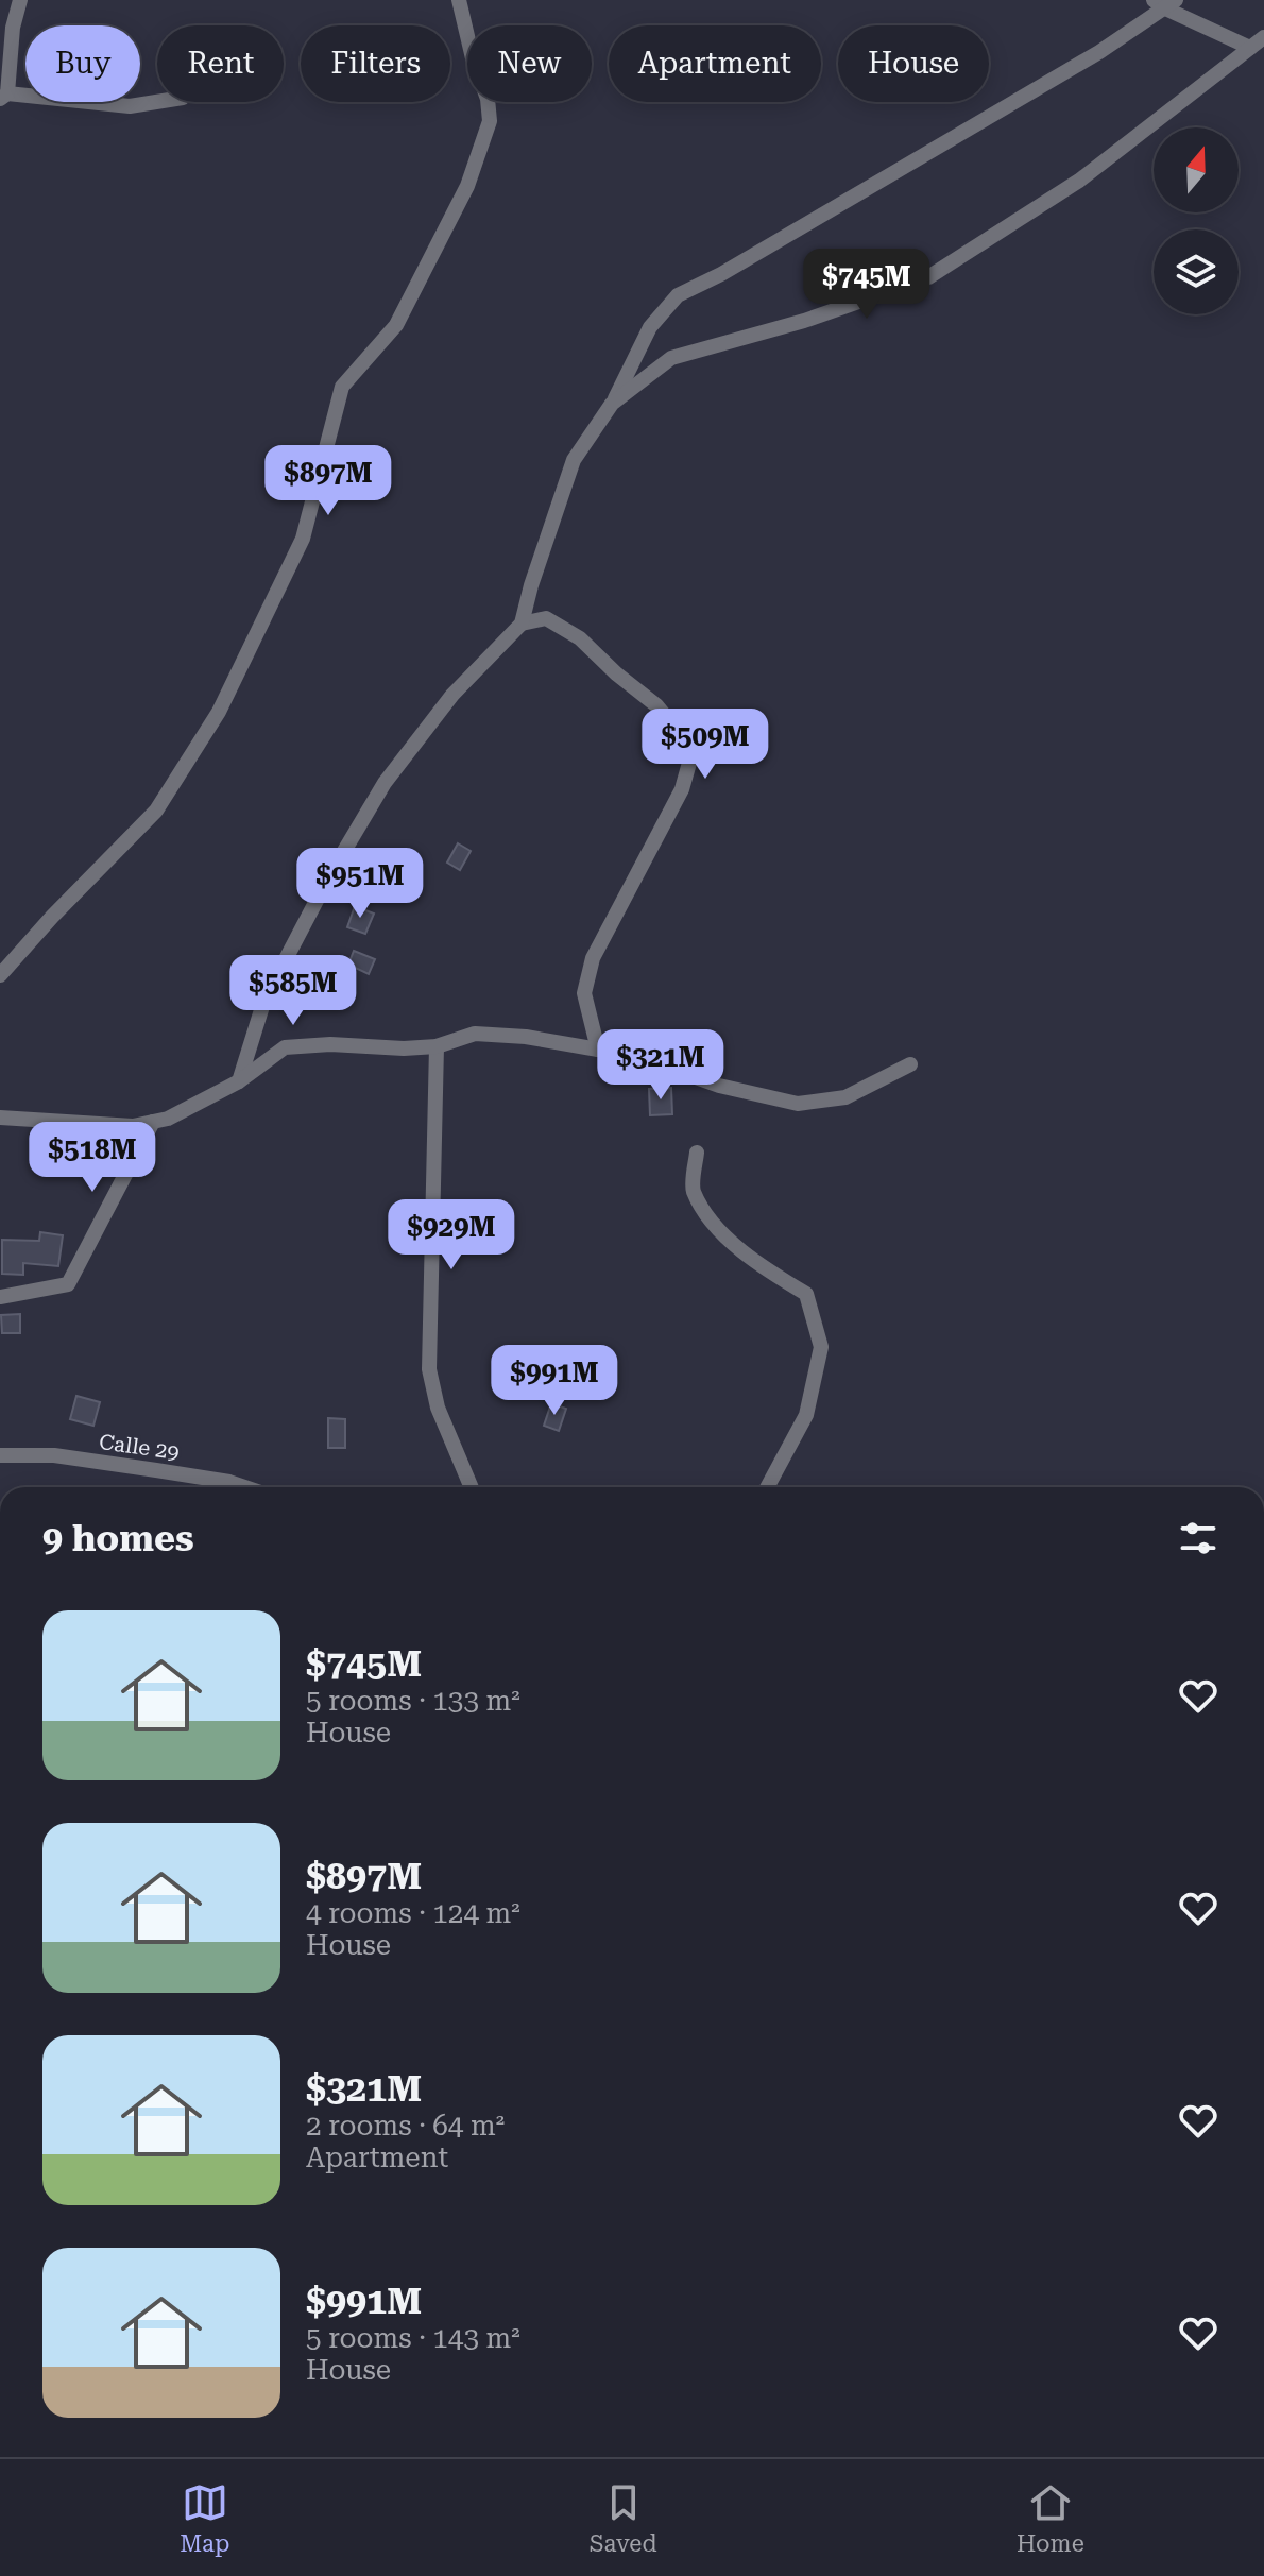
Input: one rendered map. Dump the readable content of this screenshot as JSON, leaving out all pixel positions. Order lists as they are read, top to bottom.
{
  "streets": {
    "street": ["Calle 29"]
  },
  "north": "top",
  "page": {
    "chip": [
      "Buy",
      "Rent",
      "Filters",
      "New",
      "Apartment",
      "House"
    ],
    "price": [
      "$745M",
      "$897M",
      "$509M",
      "$951M",
      "$585M",
      "$321M",
      "$518M",
      "$929M",
      "$991M"
    ],
    "heading": "9 homes",
    "list": [
      {
        "name": "$745M",
        "note": "5 rooms · 133 m² · House"
      },
      {
        "name": "$897M",
        "note": "4 rooms · 124 m² · House"
      },
      {
        "name": "$321M",
        "note": "2 rooms · 64 m² · Apartment"
      },
      {
        "name": "$991M",
        "note": "5 rooms · 143 m² · House"
      }
    ],
    "tabs": ["Map", "Saved", "Home"]
  }
}
